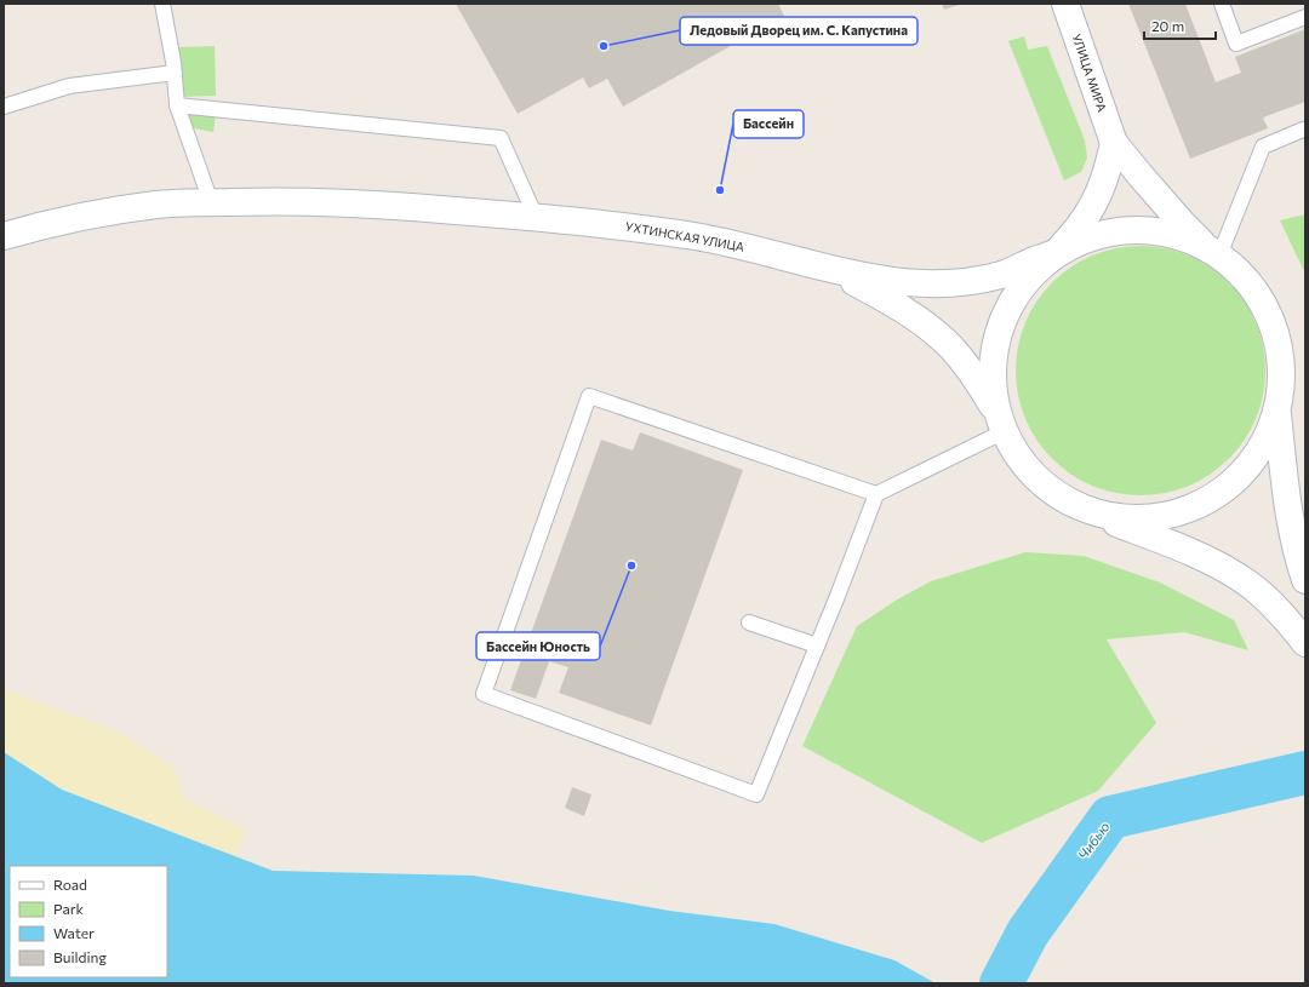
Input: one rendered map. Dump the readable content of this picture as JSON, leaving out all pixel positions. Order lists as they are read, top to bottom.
{
  "streets": {
    "main road": ["УЛИЦА МИРА", "УХТИНСКАЯ УЛИЦА"]
  },
  "water": ["Чибью"],
  "places": ["Ледовый Дворец им. С. Капустина", "Бассейн", "Бассейн Юность"],
  "legend": [
    "Road",
    "Park",
    "Water",
    "Building"
  ],
  "scale_bar": "20 m"
}
